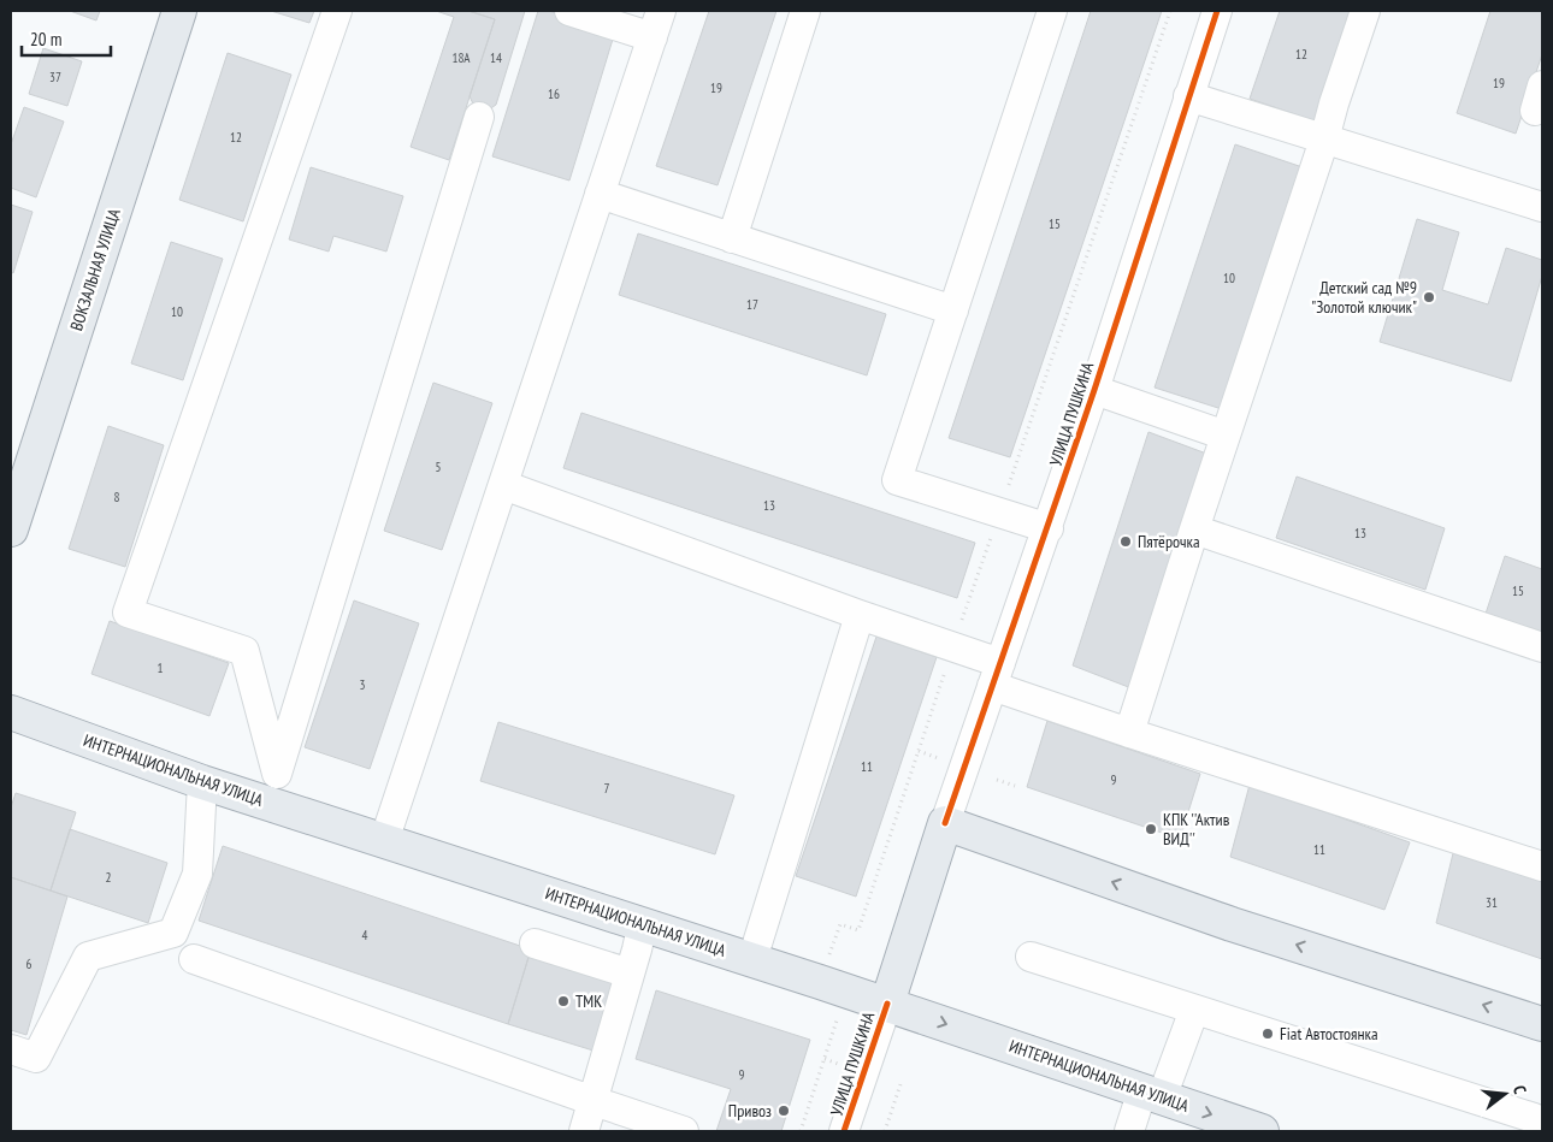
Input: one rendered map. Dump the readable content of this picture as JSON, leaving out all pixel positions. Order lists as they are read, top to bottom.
{
  "streets": {
    "main road": ["ВОКЗАЛЬНАЯ УЛИЦА", "УЛИЦА ПУШКИНА", "ИНТЕРНАЦИОНАЛЬНАЯ УЛИЦА"]
  },
  "crossings": [
    ["УЛИЦА ПУШКИНА", "ИНТЕРНАЦИОНАЛЬНАЯ УЛИЦА"]
  ],
  "places": [
    "Детский сад №9 \"Золотой ключик\"",
    "Пятёрочка",
    "КПК ''Актив ВИД''",
    "ТМК",
    "Fiat Автостоянка",
    "Привоз"
  ],
  "house_numbers": [
    "12",
    "18А",
    "14",
    "37",
    "19",
    "19",
    "16",
    "12",
    "15",
    "10",
    "17",
    "10",
    "5",
    "8",
    "13",
    "13",
    "15",
    "1",
    "3",
    "11",
    "9",
    "7",
    "11",
    "2",
    "31",
    "4",
    "6",
    "9"
  ],
  "scale_bar": "20 m",
  "north": "right"
}
